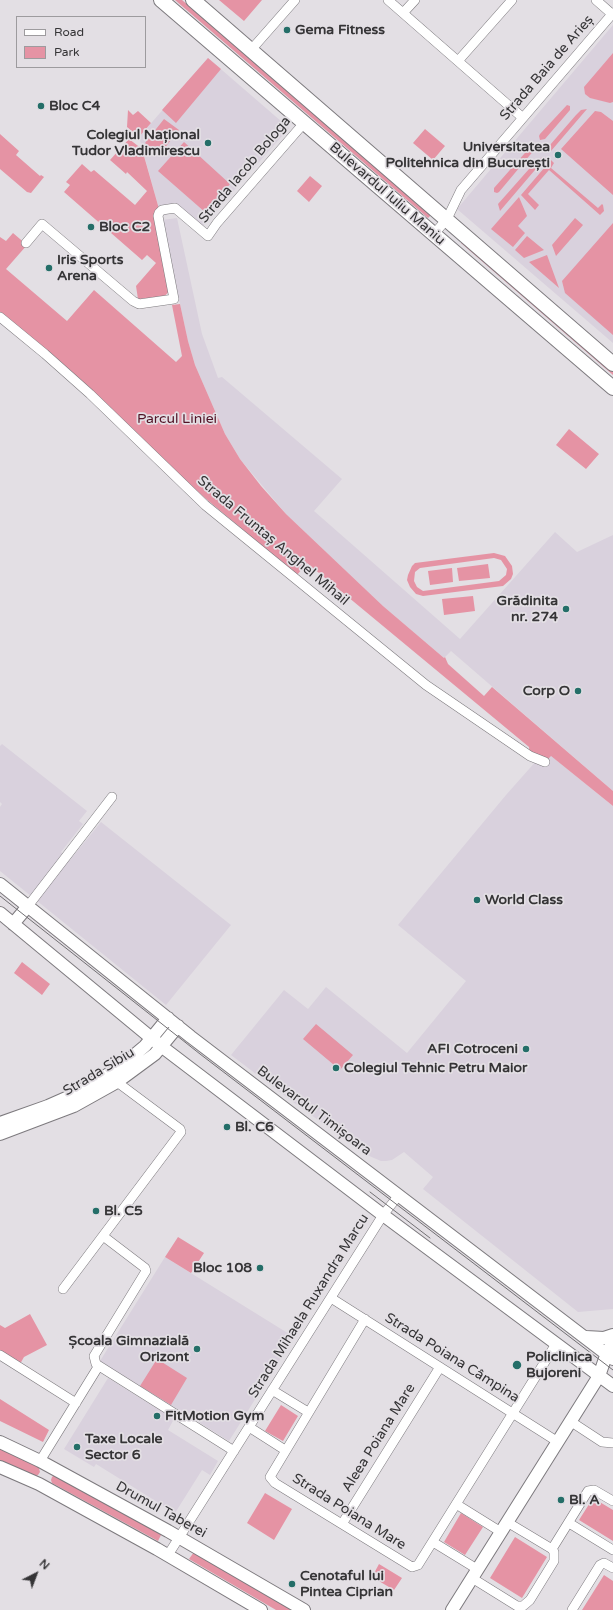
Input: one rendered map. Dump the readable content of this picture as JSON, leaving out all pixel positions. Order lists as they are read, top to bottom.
{
  "streets": {
    "main road": [
      "Bulevardul Iuliu Maniu",
      "Strada Sibiu",
      "Bulevardul Timișoara",
      "Drumul Taberei"
    ],
    "street": [
      "Strada Baia de Arieș",
      "Strada Iacob Bologa",
      "Strada Fruntaș Anghel Mihail",
      "Strada Mihaela Ruxandra Marcu",
      "Strada Poiana Câmpina",
      "Aleea Poiana Mare",
      "Strada Poiana Mare"
    ]
  },
  "crossings": [
    ["Strada Baia de Arieș", "Bulevardul Iuliu Maniu"],
    ["Strada Iacob Bologa", "Bulevardul Iuliu Maniu"],
    ["Strada Sibiu", "Bulevardul Timișoara"],
    ["Bulevardul Timișoara", "Strada Mihaela Ruxandra Marcu"],
    ["Strada Mihaela Ruxandra Marcu", "Strada Poiana Câmpina"],
    ["Strada Mihaela Ruxandra Marcu", "Drumul Taberei"],
    ["Strada Poiana Câmpina", "Aleea Poiana Mare"],
    ["Strada Poiana Câmpina", "Strada Poiana Mare"],
    ["Aleea Poiana Mare", "Strada Poiana Mare"]
  ],
  "parks": ["Parcul Liniei"],
  "places": [
    "Gema Fitness",
    "Bloc C4",
    "Colegiul Național Tudor Vladimirescu",
    "Universitatea Politehnica din București",
    "Bloc C2",
    "Iris Sports Arena",
    "Grădinita nr. 274",
    "Corp O",
    "World Class",
    "AFI Cotroceni",
    "Colegiul Tehnic Petru Maior",
    "Bl. C6",
    "Bl. C5",
    "Bloc 108",
    "Școala Gimnazială Orizont",
    "Policlinica Bujoreni",
    "FitMotion Gym",
    "Taxe Locale Sector 6",
    "Bl. A",
    "Cenotaful lui Pintea Ciprian"
  ],
  "legend": ["Road", "Park"],
  "north": "top right"
}
